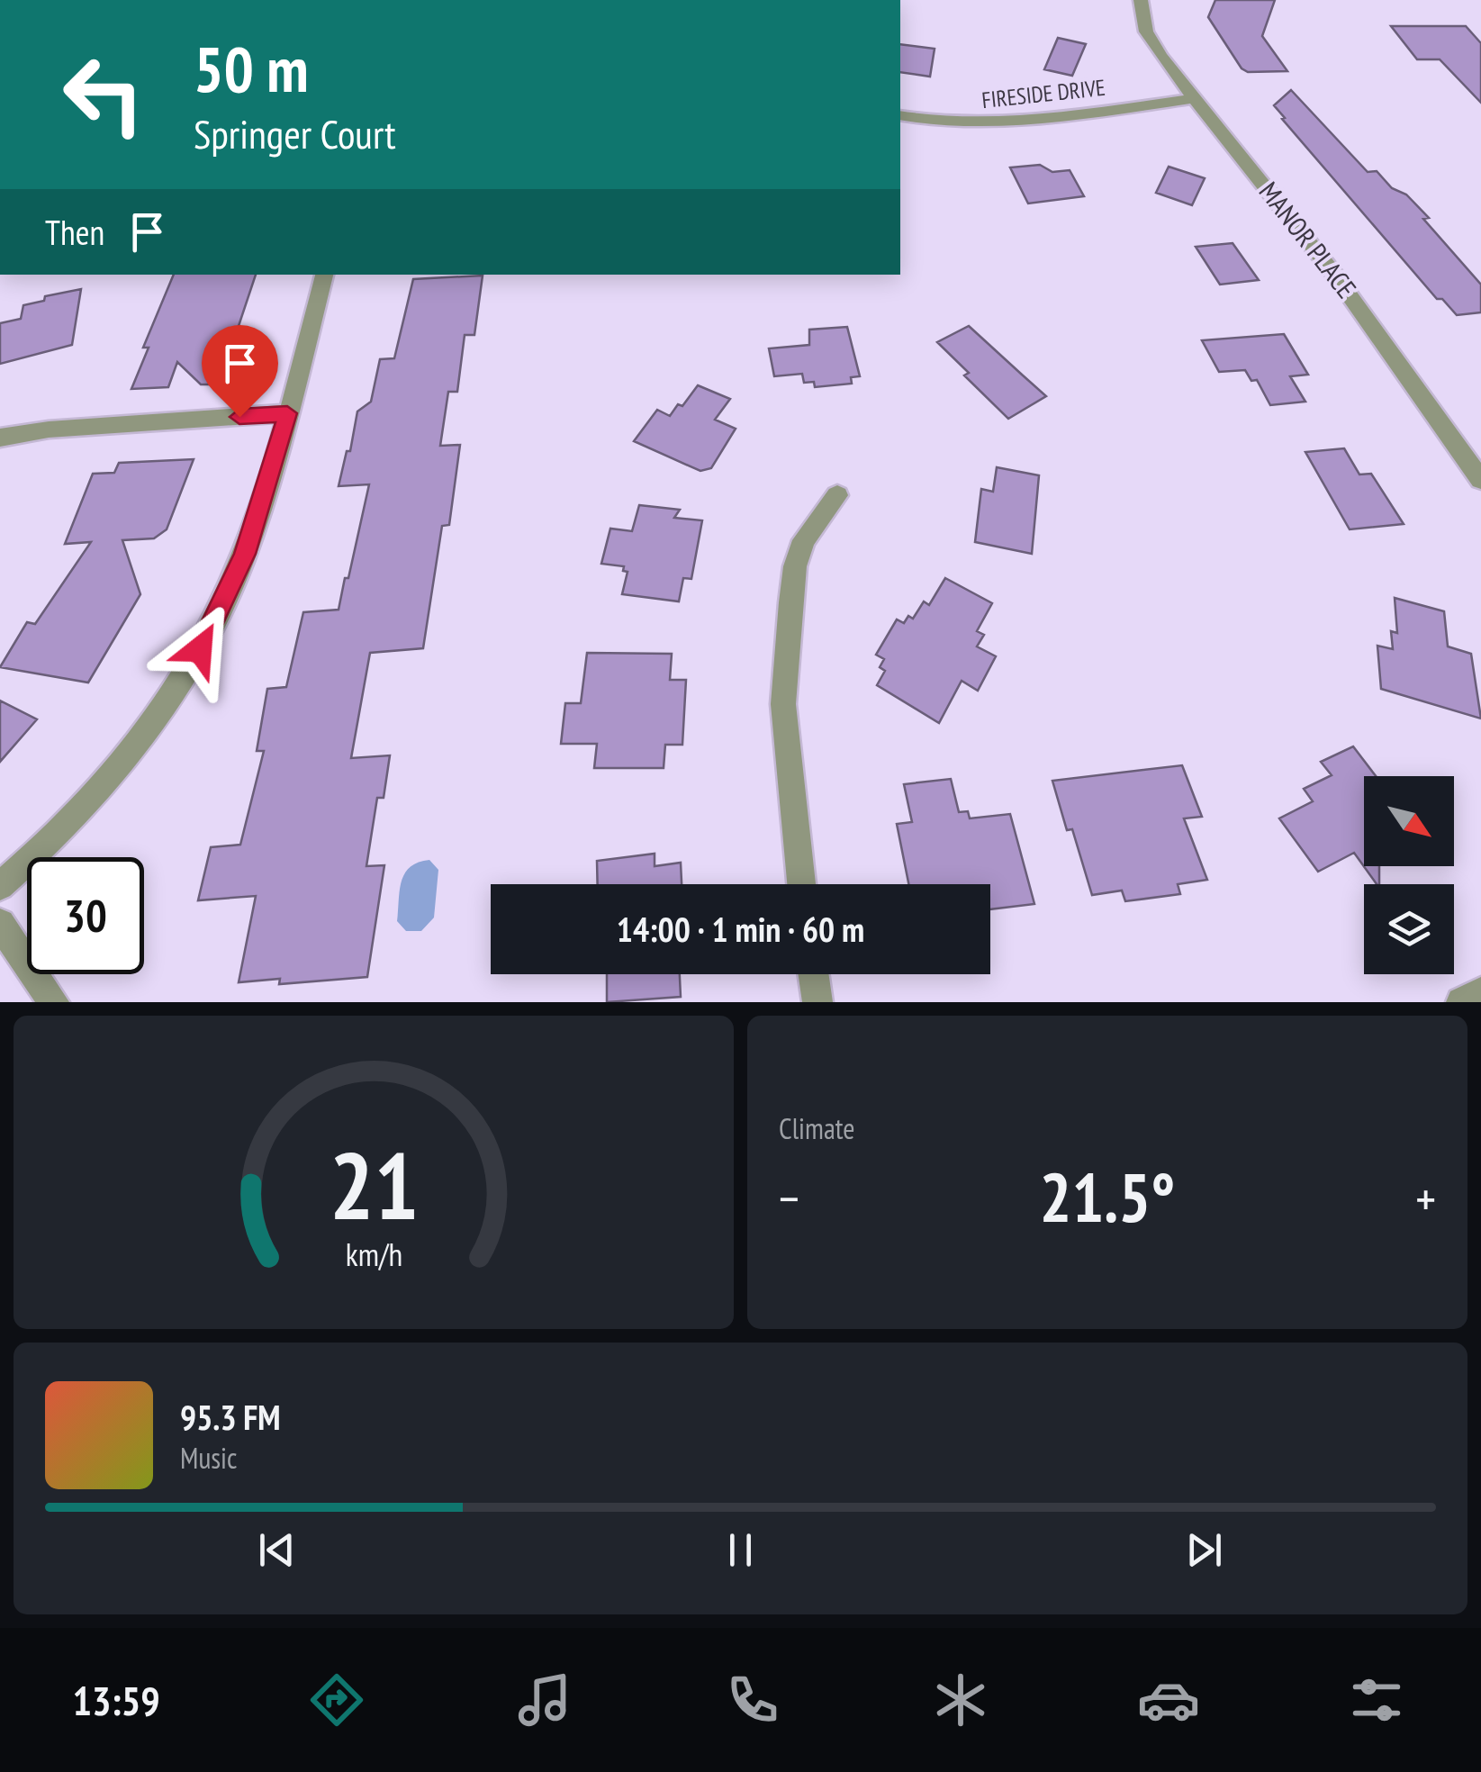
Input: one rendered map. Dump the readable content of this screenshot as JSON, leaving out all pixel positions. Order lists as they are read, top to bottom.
{
  "streets": {
    "street": ["FIRESIDE DRIVE", "MANOR PLACE"]
  },
  "crossings": [
    ["FIRESIDE DRIVE", "MANOR PLACE"]
  ],
  "north": "bottom right",
  "page": {
    "turn": ["50 m", "Springer Court"],
    "then": "Then",
    "limit": "30",
    "trip": "14:00 · 1 min · 60 m",
    "tile": "Climate",
    "heat": ["−", "21.5°", "+"],
    "song": ["95.3 FM", "Music"],
    "tabs": "13:59",
    "gauge": ["21", "km/h"]
  }
}
